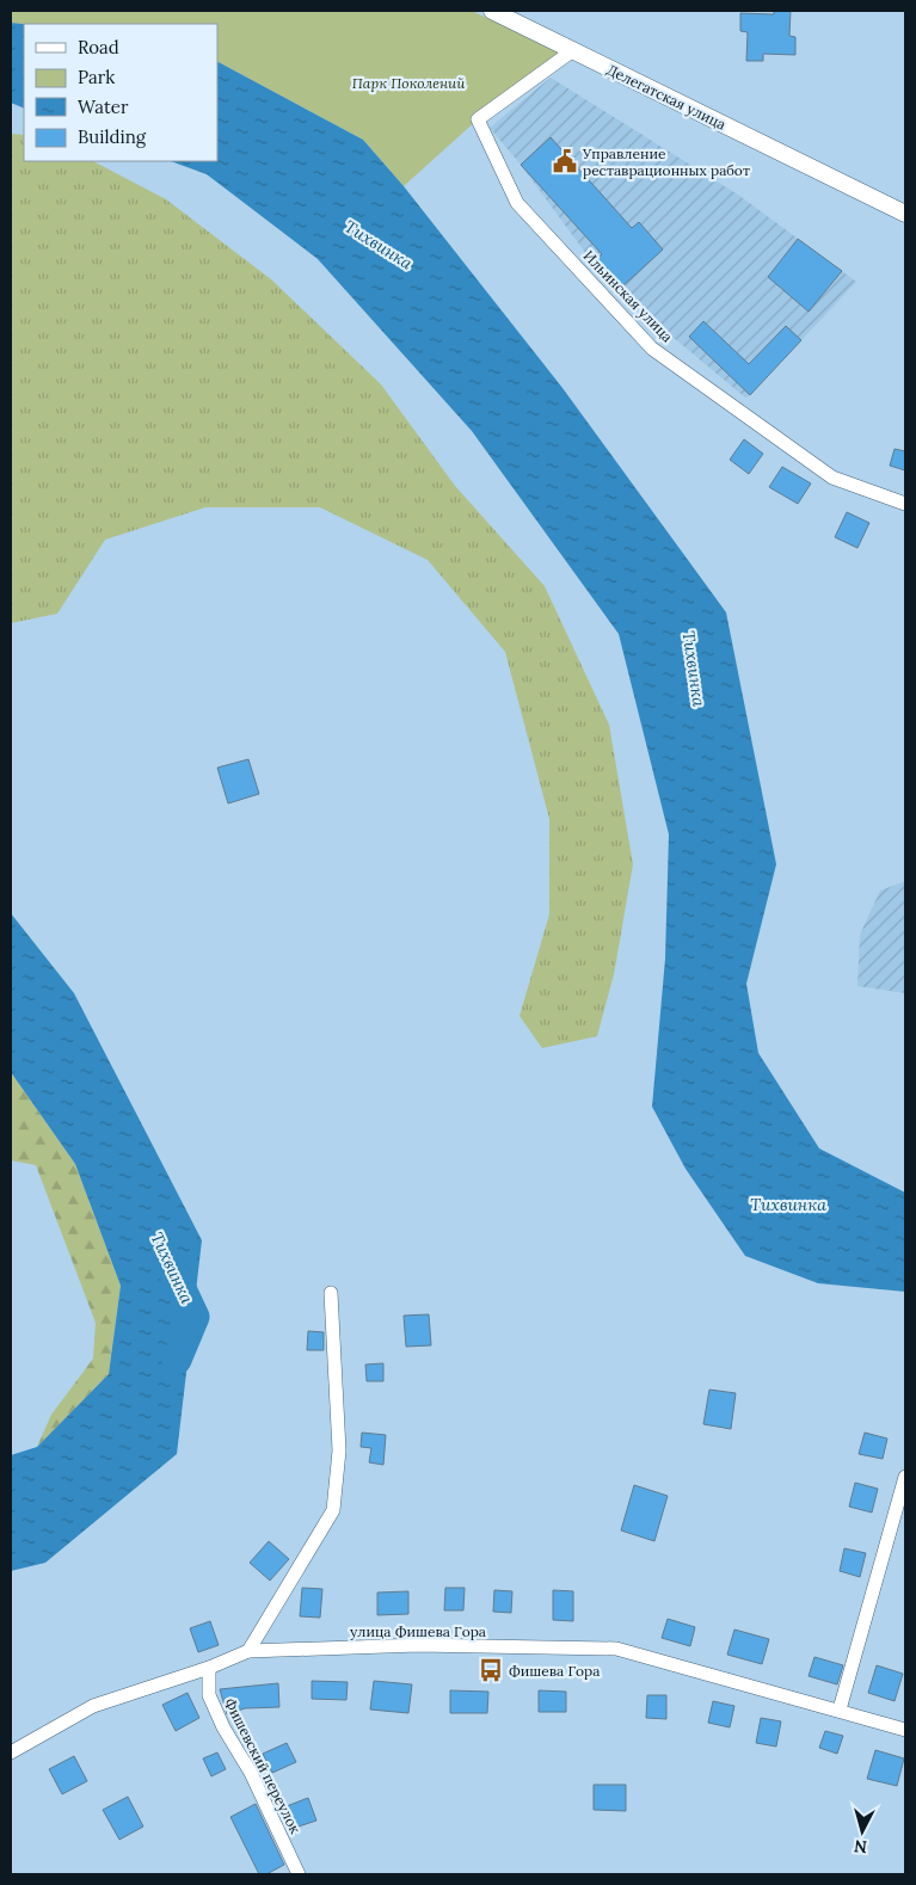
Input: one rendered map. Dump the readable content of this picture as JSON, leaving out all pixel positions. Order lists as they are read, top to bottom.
{
  "streets": {
    "street": [
      "Делегатская улица",
      "Ильинская улица",
      "улица Фишева Гора",
      "Фишевский переулок"
    ]
  },
  "crossings": [
    ["Делегатская улица", "Ильинская улица"],
    ["улица Фишева Гора", "Фишевский переулок"]
  ],
  "water": ["Тихвинка"],
  "parks": ["Парк Поколений"],
  "places": {
    "public building": ["Управление реставрационных работ"],
    "bus stop": ["Фишева Гора"]
  },
  "legend": [
    "Road",
    "Park",
    "Water",
    "Building"
  ],
  "north": "bottom"
}
